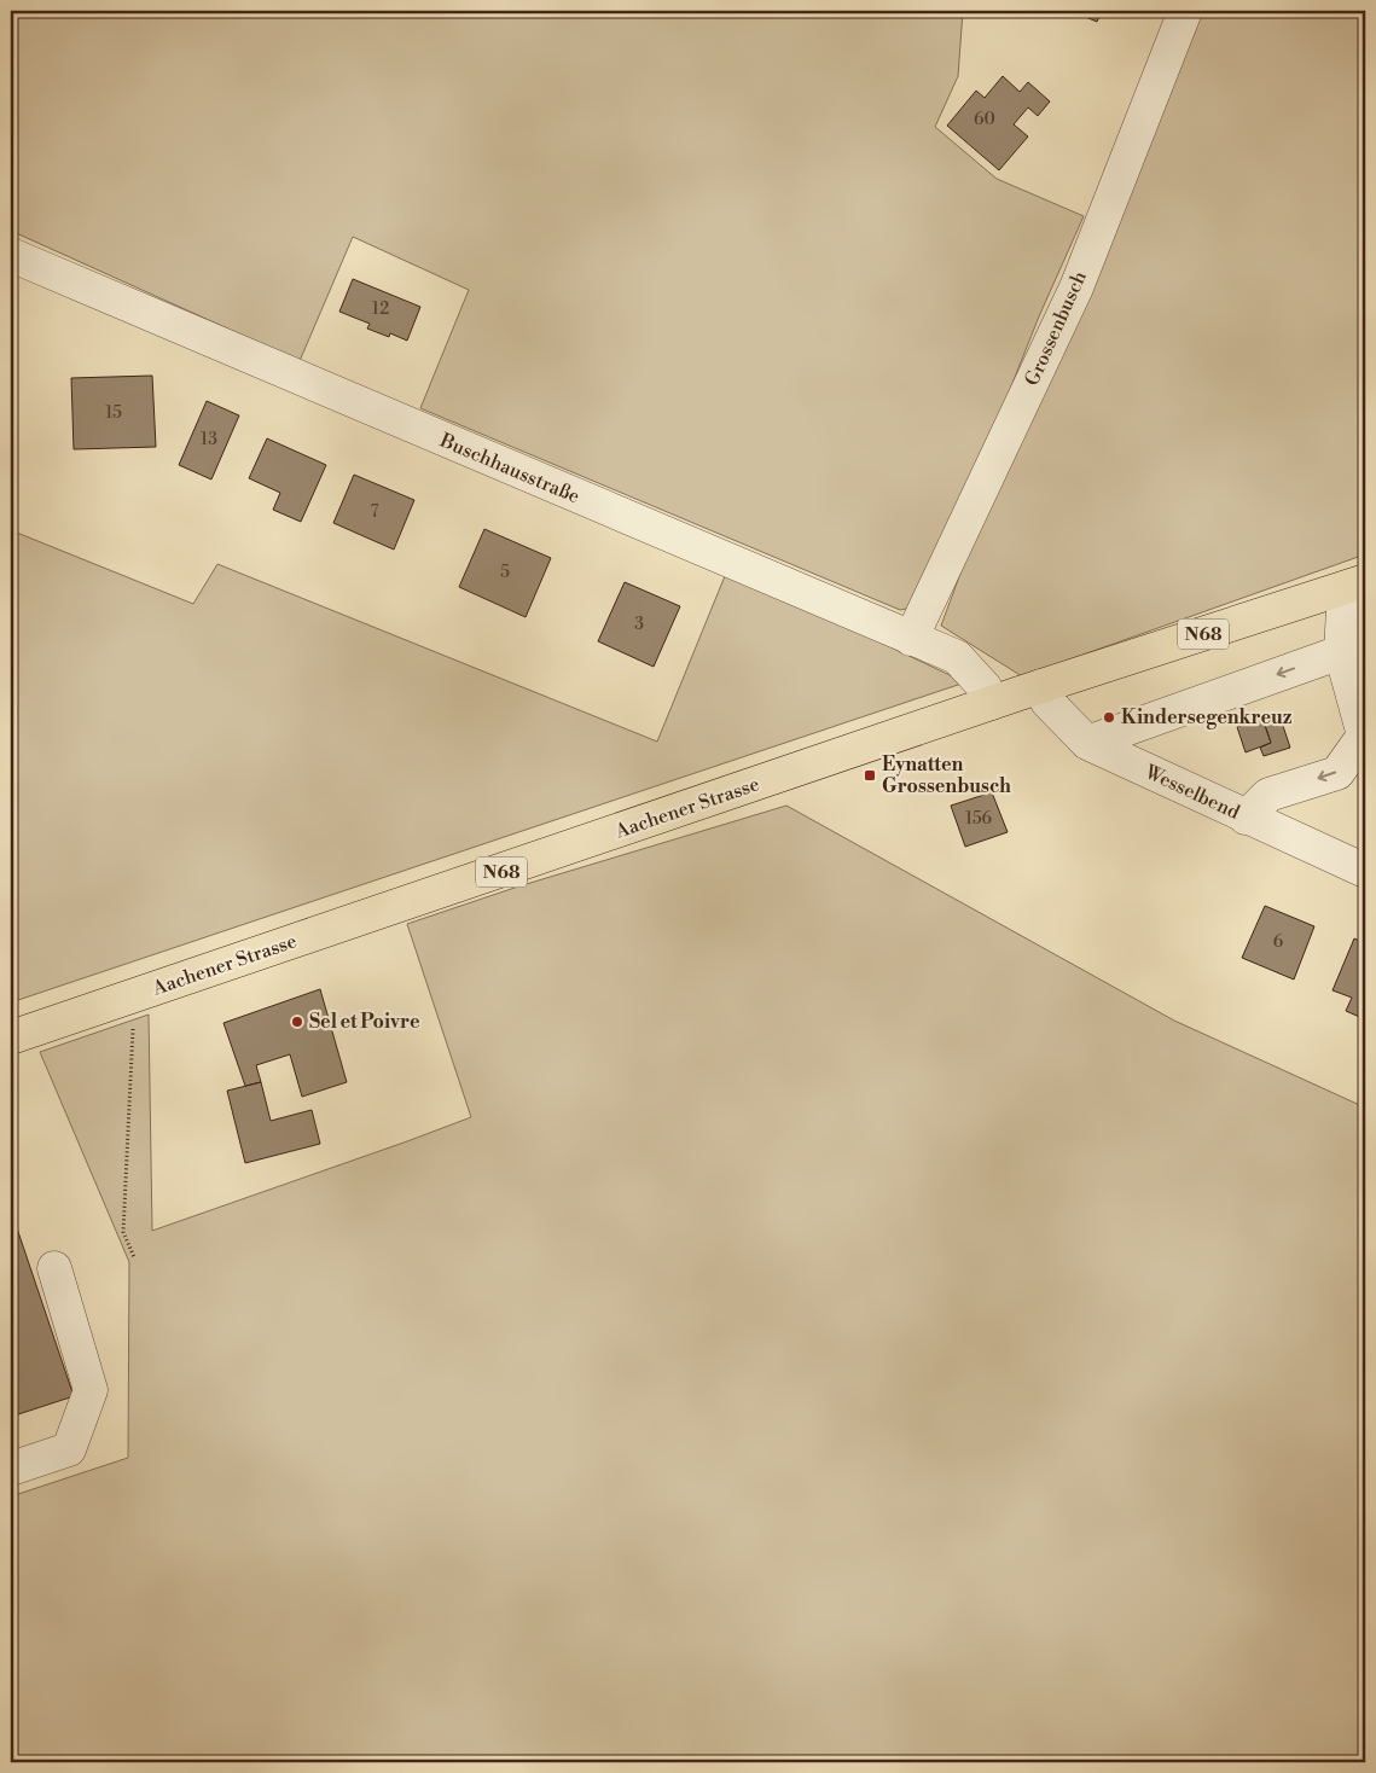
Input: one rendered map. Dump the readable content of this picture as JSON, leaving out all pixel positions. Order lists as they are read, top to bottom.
{
  "streets": {
    "main road": ["N68", "Aachener Strasse"],
    "street": ["Grossenbusch", "Buschhausstraße", "Wesselbend"]
  },
  "crossings": [
    ["Grossenbusch", "Buschhausstraße"],
    ["Buschhausstraße", "Aachener Strasse"],
    ["Wesselbend", "Aachener Strasse"]
  ],
  "places": {
    "other": ["Kindersegenkreuz", "Sel et Poivre"],
    "transit": ["Eynatten Grossenbusch"]
  },
  "house_numbers": [
    "60",
    "12",
    "15",
    "13",
    "7",
    "5",
    "3",
    "156",
    "6"
  ]
}
